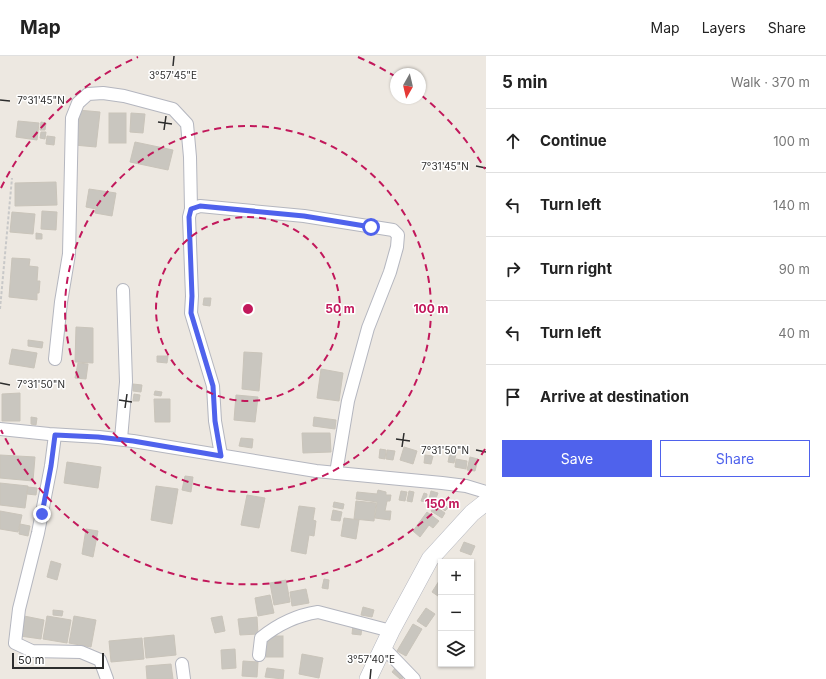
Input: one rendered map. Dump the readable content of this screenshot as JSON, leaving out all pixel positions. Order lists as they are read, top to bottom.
{
  "scale_bar": "50 m",
  "north": "bottom",
  "page": {
    "header": "Map",
    "nav": ["Map", "Layers", "Share"],
    "heading": ["5 min", "Walk · 370 m"],
    "list": [
      ["Continue", "100 m"],
      ["Turn left", "140 m"],
      ["Turn right", "90 m"],
      ["Turn left", "40 m"],
      "Arrive at destination"
    ],
    "buttons": ["Save", "Share"],
    "map_buttons": ["+", "−"],
    "scale": "50 m"
  },
  "coordinates": [
    "3°57'45\"E",
    "7°31'45\"N",
    "7°31'50\"N",
    "3°57'40\"E"
  ],
  "rings": ["50 m", "100 m", "150 m"]
}
